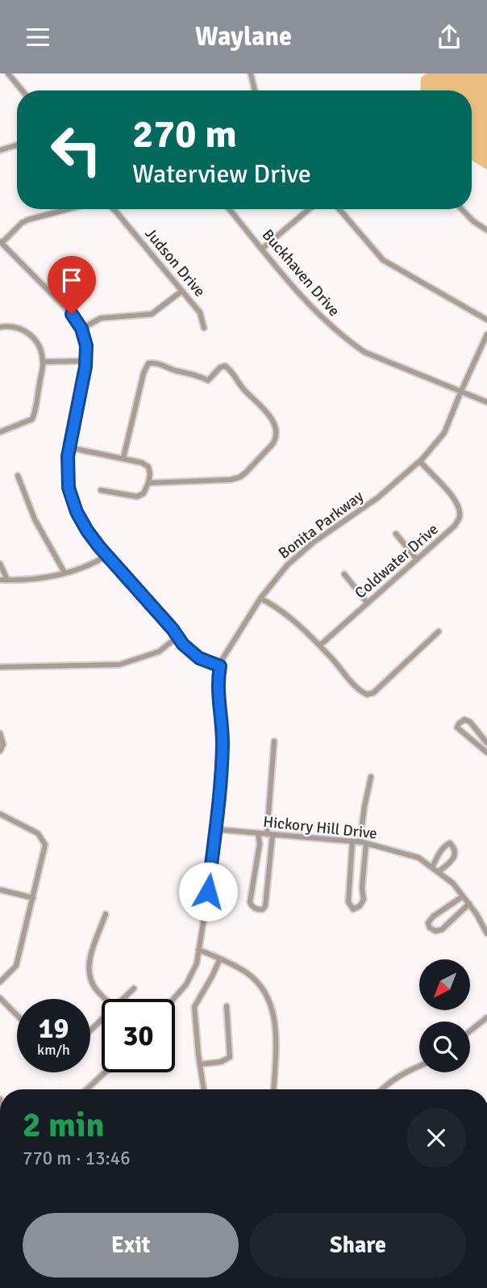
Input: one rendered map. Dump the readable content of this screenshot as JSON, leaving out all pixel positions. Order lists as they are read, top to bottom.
{
  "streets": {
    "street": [
      "Judson Drive",
      "Buckhaven Drive",
      "Bonita Parkway",
      "Coldwater Drive",
      "Hickory Hill Drive"
    ]
  },
  "crossings": [
    ["Buckhaven Drive", "Bonita Parkway"],
    ["Bonita Parkway", "Coldwater Drive"],
    ["Bonita Parkway", "Hickory Hill Drive"]
  ],
  "north": "bottom left",
  "page": {
    "header": "Waylane",
    "turn": ["270 m", "Waterview Drive"],
    "speed": "19 km/h",
    "limit": "30",
    "heading": ["2 min", "770 m · 13:46"],
    "buttons": ["Exit", "Share"]
  }
}
